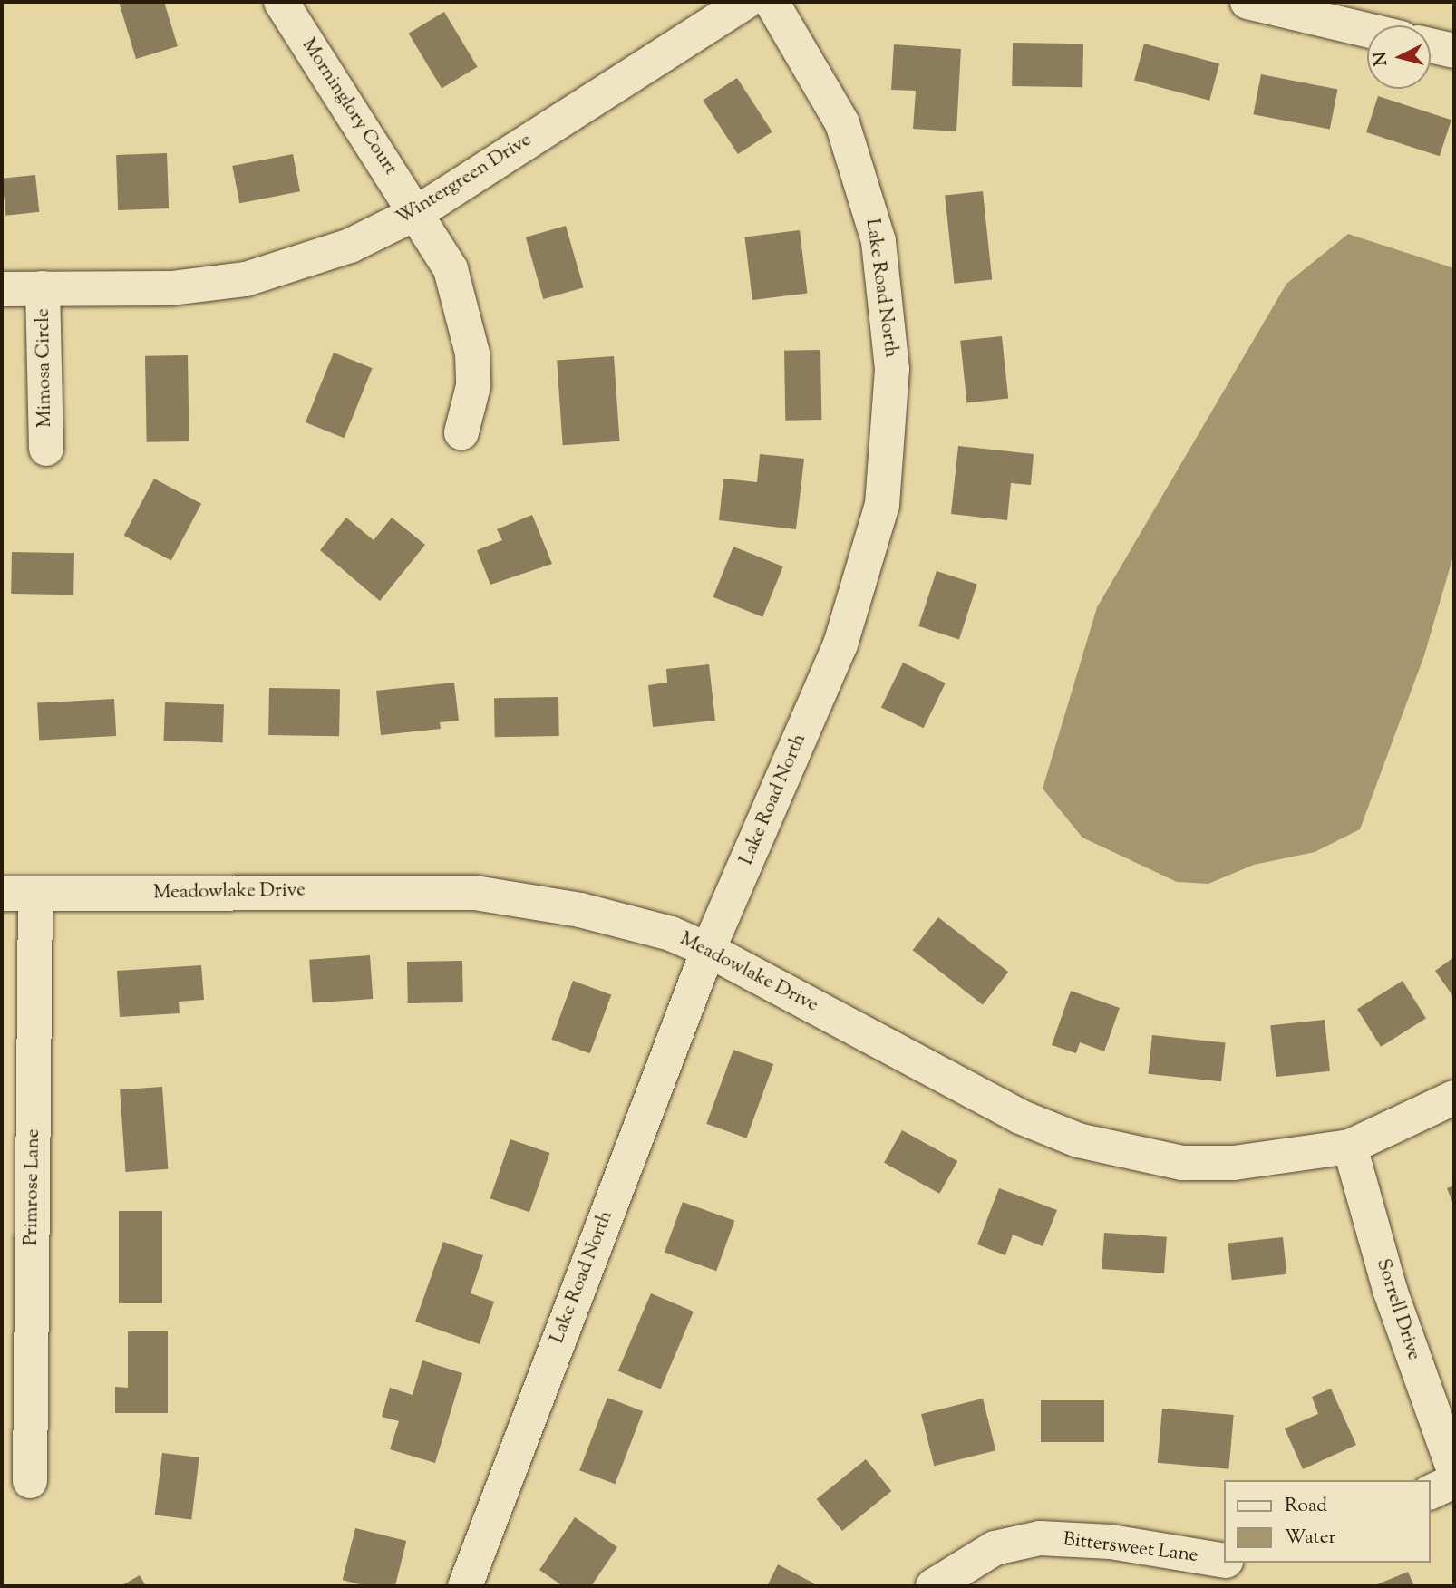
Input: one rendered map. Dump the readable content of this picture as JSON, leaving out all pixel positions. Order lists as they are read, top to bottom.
{
  "streets": {
    "street": [
      "Morninglory Court",
      "Wintergreen Drive",
      "Lake Road North",
      "Mimosa Circle",
      "Meadowlake Drive",
      "Primrose Lane",
      "Sorrell Drive",
      "Bittersweet Lane"
    ]
  },
  "crossings": [
    ["Morninglory Court", "Wintergreen Drive"],
    ["Wintergreen Drive", "Mimosa Circle"],
    ["Lake Road North", "Meadowlake Drive"],
    ["Meadowlake Drive", "Primrose Lane"],
    ["Meadowlake Drive", "Sorrell Drive"]
  ],
  "legend": ["Road", "Water"],
  "north": "left"
}
